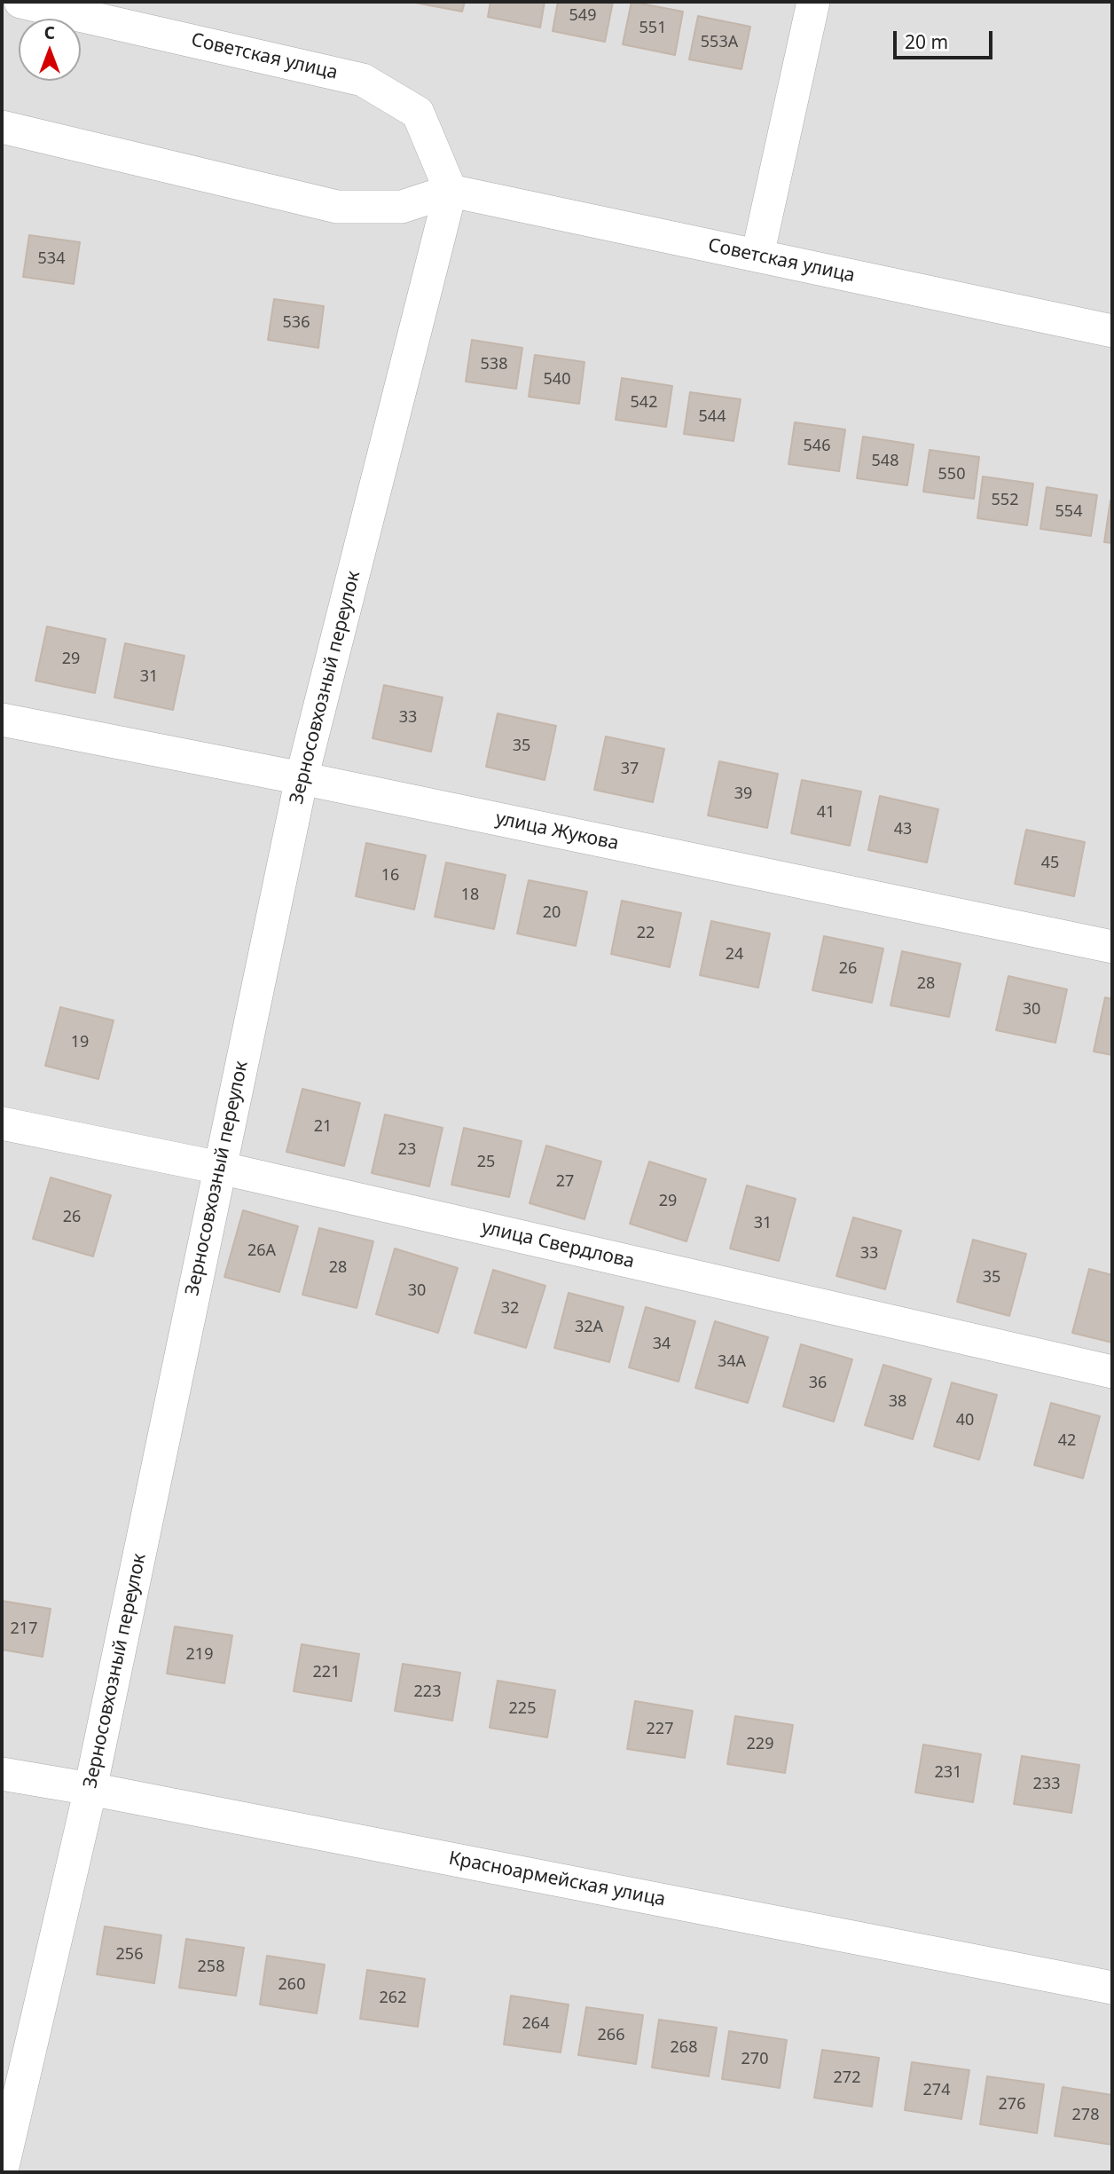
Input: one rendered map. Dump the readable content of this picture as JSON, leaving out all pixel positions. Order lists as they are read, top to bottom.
{
  "streets": {
    "street": [
      "Советская улица",
      "Зерносовхозный переулок",
      "улица Жукова",
      "улица Свердлова",
      "Красноармейская улица"
    ]
  },
  "crossings": [
    ["Советская улица", "Зерносовхозный переулок"],
    ["Зерносовхозный переулок", "улица Жукова"],
    ["Зерносовхозный переулок", "улица Свердлова"],
    ["Зерносовхозный переулок", "Красноармейская улица"]
  ],
  "house_numbers": [
    "549",
    "551",
    "553А",
    "534",
    "536",
    "538",
    "540",
    "542",
    "544",
    "546",
    "548",
    "550",
    "552",
    "554",
    "29",
    "31",
    "33",
    "35",
    "37",
    "39",
    "41",
    "43",
    "45",
    "16",
    "18",
    "20",
    "22",
    "24",
    "26",
    "28",
    "30",
    "19",
    "21",
    "23",
    "25",
    "27",
    "29",
    "26",
    "31",
    "26А",
    "33",
    "28",
    "35",
    "30",
    "32",
    "32А",
    "34",
    "34А",
    "36",
    "38",
    "40",
    "42",
    "217",
    "219",
    "221",
    "223",
    "225",
    "227",
    "229",
    "231",
    "233",
    "256",
    "258",
    "260",
    "262",
    "264",
    "266",
    "268",
    "270",
    "272",
    "274",
    "276",
    "278"
  ],
  "scale_bar": "20 m",
  "north": "top"
}
